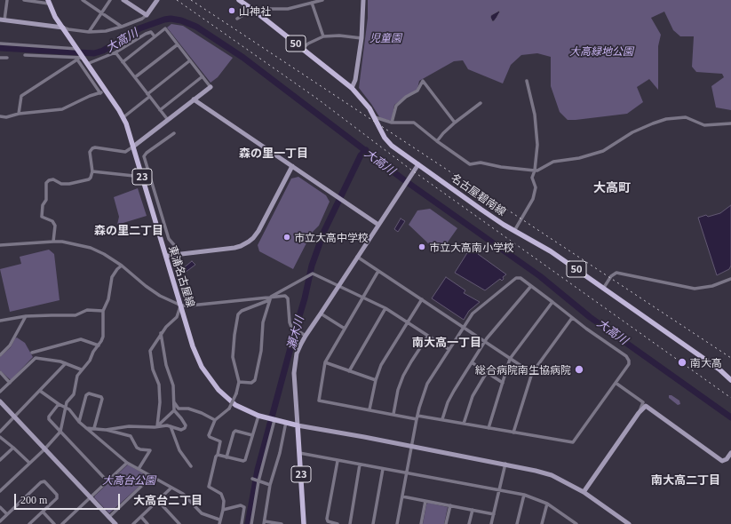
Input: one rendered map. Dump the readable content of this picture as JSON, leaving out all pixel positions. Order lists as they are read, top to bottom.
{
  "streets": {
    "main road": [
      "50",
      "23",
      "名古屋碧南線",
      "東浦名古屋線"
    ]
  },
  "crossings": [
    ["23", "東浦名古屋線"]
  ],
  "districts": [
    "森の里一丁目",
    "大高町",
    "森の里二丁目",
    "南大高一丁目",
    "南大高二丁目",
    "大高台二丁目"
  ],
  "water": ["大高川", "瀬木川"],
  "parks": ["児童園", "大高緑地公園", "大高台公園"],
  "places": [
    "山神社",
    "市立大高中学校",
    "市立大高南小学校",
    "南大高",
    "総合病院南生協病院"
  ],
  "scale_bar": "200 m"
}
